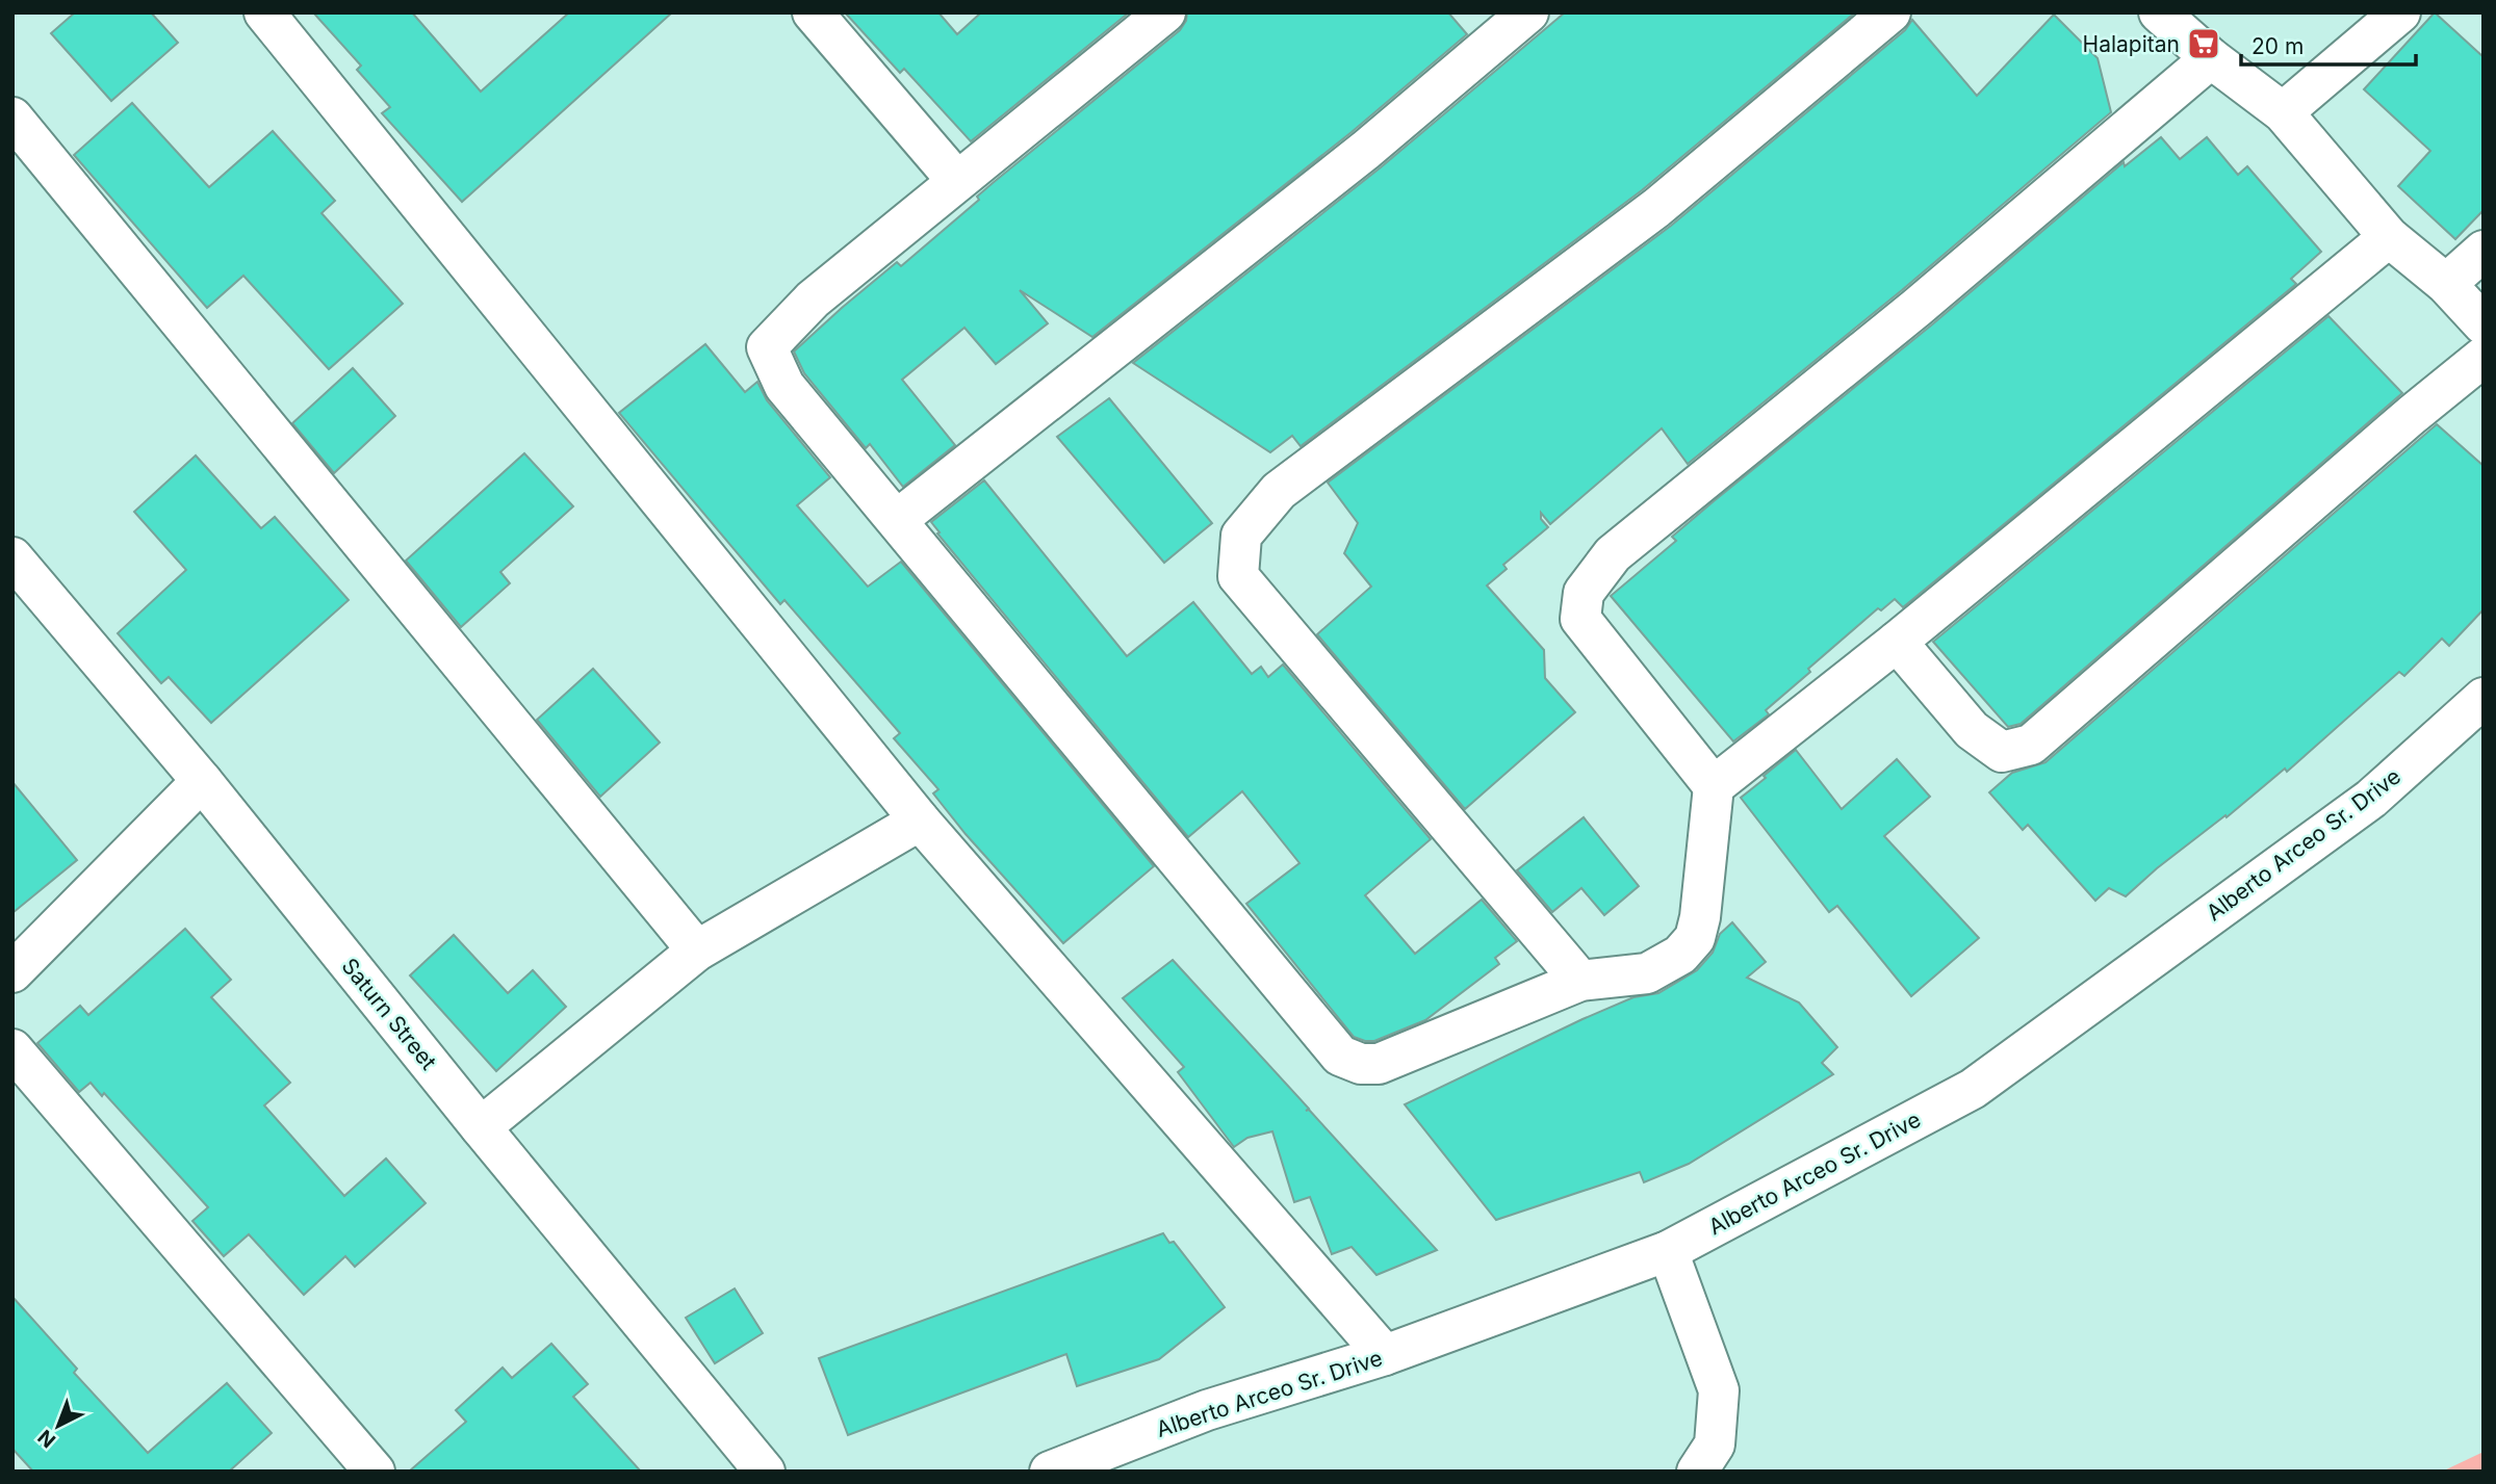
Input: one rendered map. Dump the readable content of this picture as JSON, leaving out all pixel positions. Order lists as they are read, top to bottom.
{
  "streets": {
    "street": ["Alberto Arceo Sr. Drive", "Saturn Street"]
  },
  "places": {
    "supermarket": ["Halapitan"]
  },
  "scale_bar": "20 m",
  "north": "bottom left"
}
